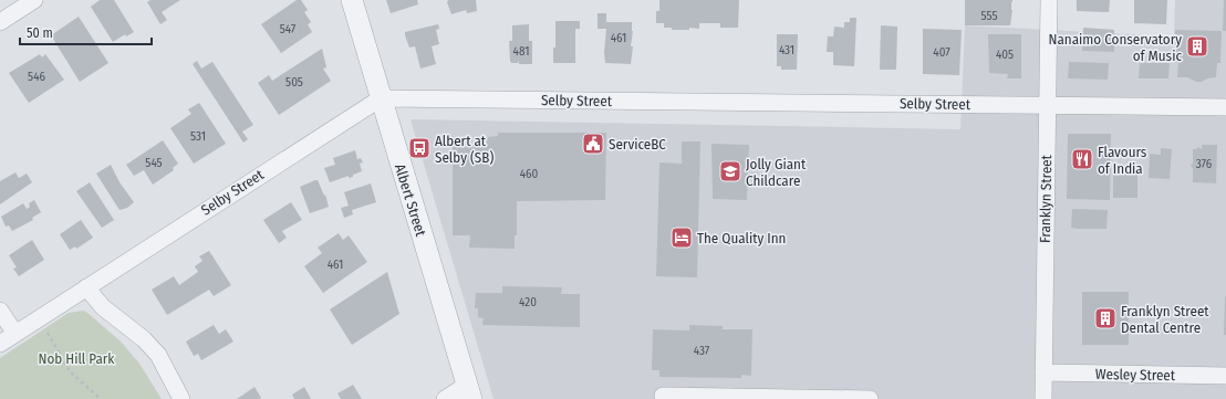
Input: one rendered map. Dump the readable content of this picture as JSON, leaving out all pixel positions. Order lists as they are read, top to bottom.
{
  "streets": {
    "street": [
      "Selby Street",
      "Franklyn Street",
      "Albert Street",
      "Wesley Street"
    ]
  },
  "crossings": [
    ["Selby Street", "Franklyn Street"],
    ["Selby Street", "Albert Street"],
    ["Franklyn Street", "Wesley Street"]
  ],
  "parks": ["Nob Hill Park"],
  "places": {
    "building": ["Nanaimo Conservatory of Music", "Franklyn Street Dental Centre"],
    "public building": ["ServiceBC"],
    "bus stop": ["Albert at Selby (SB)"],
    "restaurant": ["Flavours of India"],
    "school or university": ["Jolly Giant Childcare"],
    "hotel": ["The Quality Inn"]
  },
  "house_numbers": [
    "555",
    "547",
    "461",
    "431",
    "481",
    "407",
    "405",
    "546",
    "505",
    "531",
    "545",
    "376",
    "460",
    "461",
    "420",
    "437"
  ],
  "scale_bar": "50 m"
}
